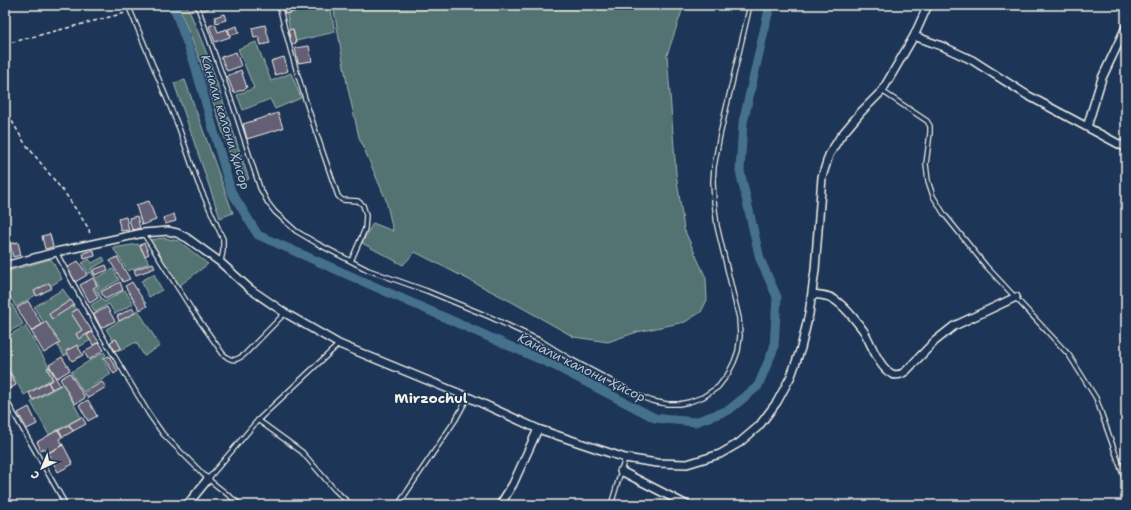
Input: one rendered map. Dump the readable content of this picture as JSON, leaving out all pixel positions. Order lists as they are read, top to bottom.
{
  "districts": ["Mirzochul"],
  "water": ["Канали калони Ҳисор"],
  "north": "bottom left"
}
